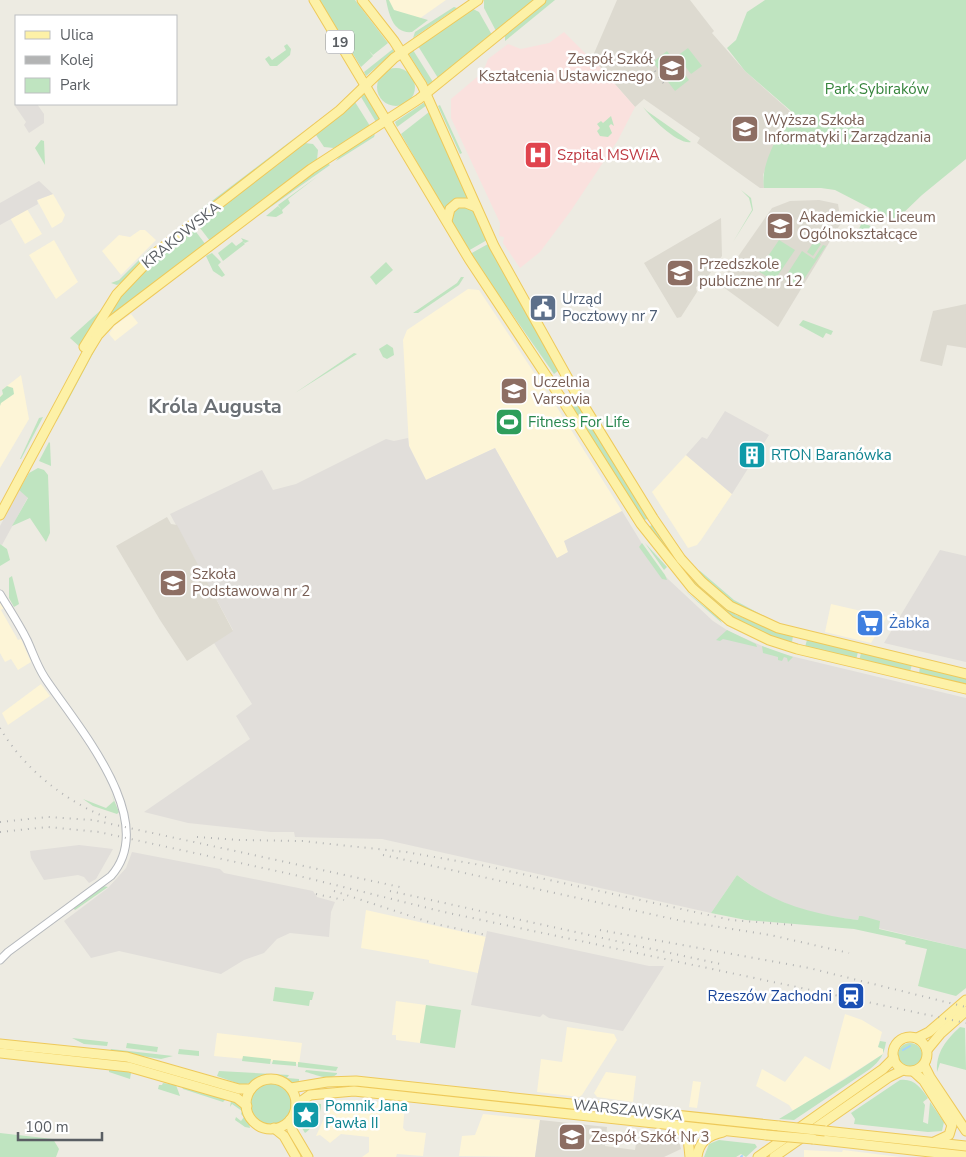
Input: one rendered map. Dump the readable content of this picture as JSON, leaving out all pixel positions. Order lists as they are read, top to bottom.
{
  "streets": {
    "main road": ["19", "KRAKOWSKA", "WARSZAWSKA"]
  },
  "crossings": [
    ["19", "KRAKOWSKA"]
  ],
  "districts": ["Króla Augusta"],
  "parks": ["Park Sybiraków"],
  "places": {
    "school or university": [
      "Zespół Szkół Kształcenia Ustawicznego",
      "Wyższa Szkoła Informatyki i Zarządzania",
      "Akademickie Liceum Ogólnokształcące",
      "Przedszkole publiczne nr 12",
      "Uczelnia Varsovia",
      "Szkoła Podstawowa nr 2",
      "Zespół Szkół Nr 3"
    ],
    "hospital": ["Szpital MSWiA"],
    "public building": ["Urząd Pocztowy nr 7"],
    "sports": ["Fitness For Life"],
    "building": ["RTON Baranówka"],
    "supermarket": ["Żabka"],
    "station": ["Rzeszów Zachodni"],
    "place": ["Pomnik Jana Pawła II"]
  },
  "legend": ["Ulica", "Kolej", "Park"],
  "scale_bar": "100 m"
}
